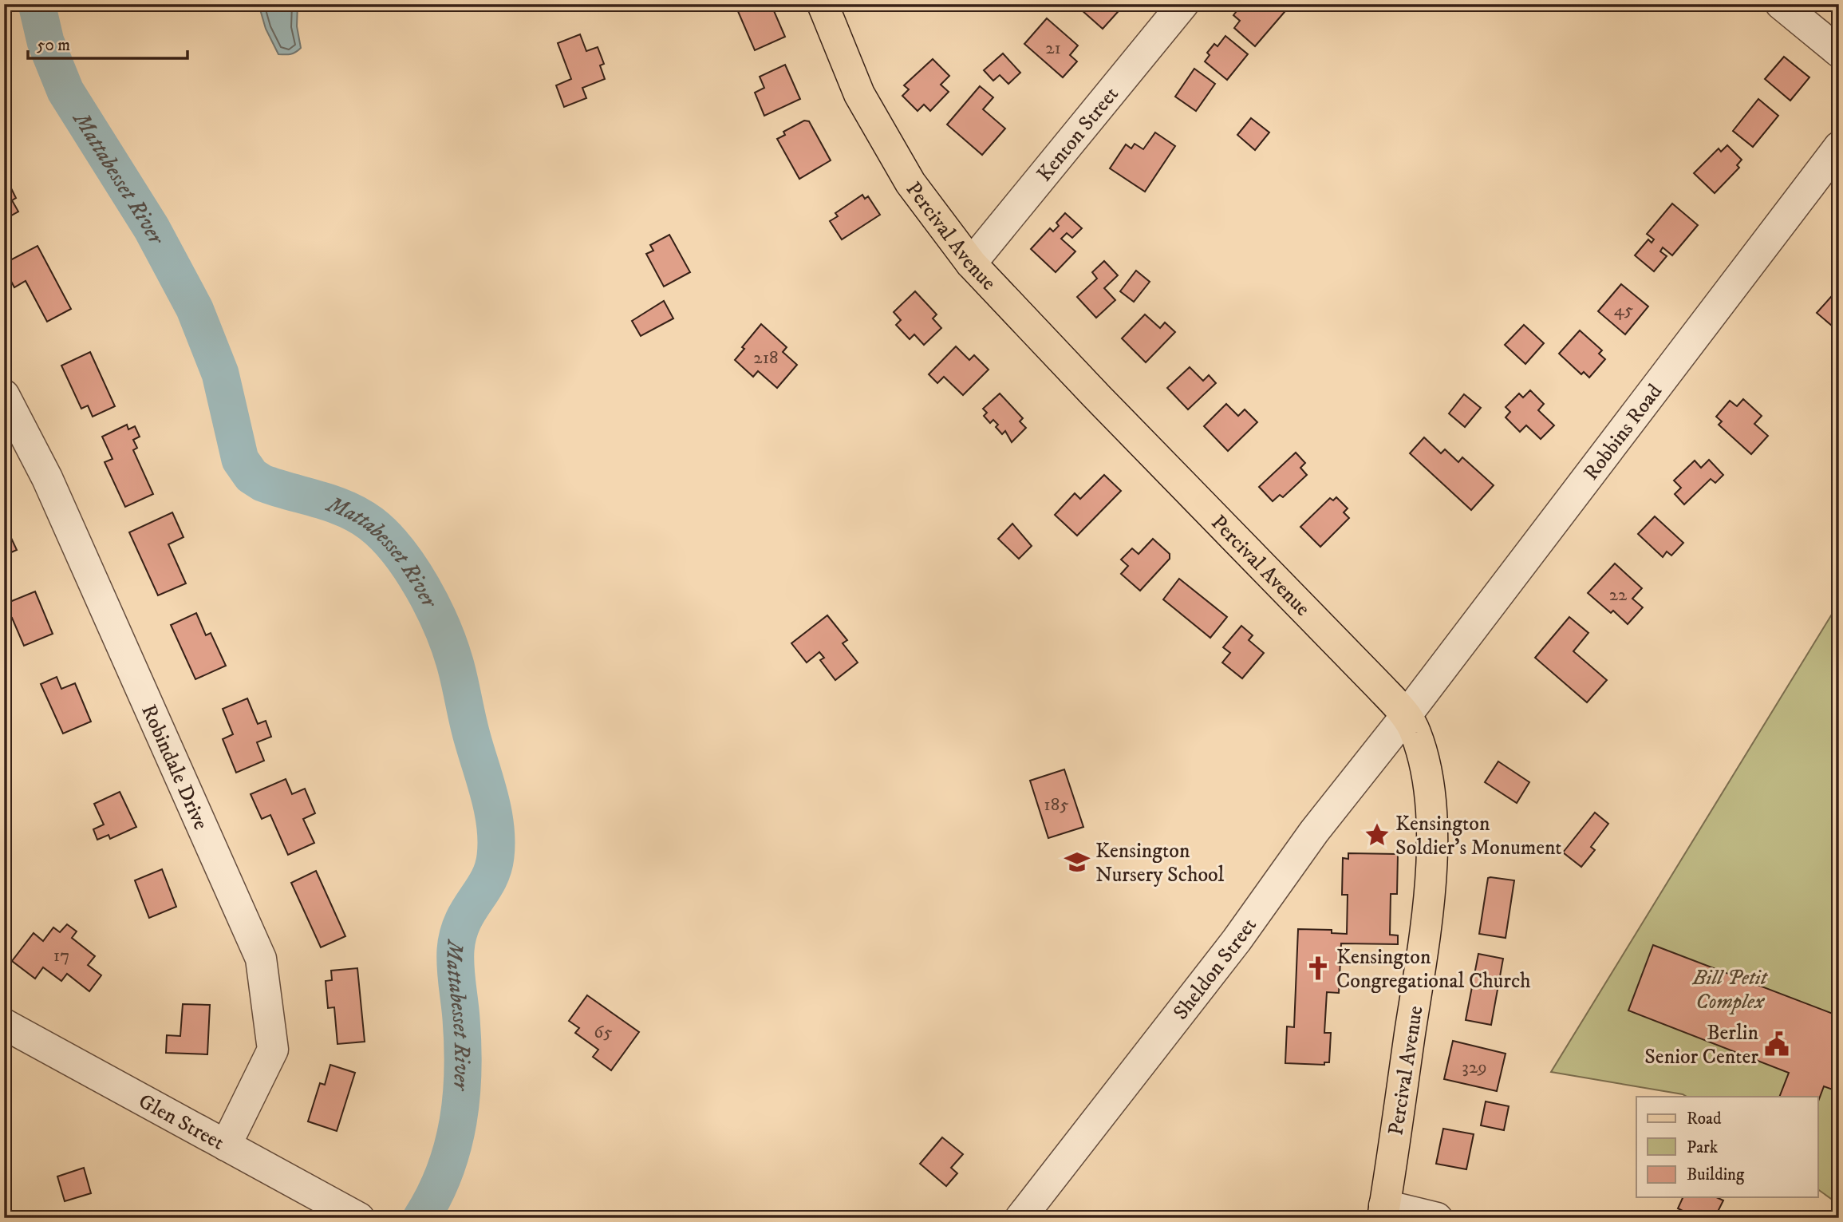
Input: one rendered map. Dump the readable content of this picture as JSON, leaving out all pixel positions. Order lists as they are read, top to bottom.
{
  "streets": {
    "main road": ["Percival Avenue"],
    "street": [
      "Kenton Street",
      "Robbins Road",
      "Robindale Drive",
      "Sheldon Street",
      "Glen Street"
    ]
  },
  "crossings": [
    ["Kenton Street", "Percival Avenue"],
    ["Percival Avenue", "Robbins Road"],
    ["Percival Avenue", "Sheldon Street"],
    ["Robbins Road", "Sheldon Street"],
    ["Robindale Drive", "Glen Street"]
  ],
  "water": ["Mattabesset River"],
  "parks": ["Bill Petit Complex"],
  "places": {
    "place": ["Kensington Soldier's Monument"],
    "school or university": ["Kensington Nursery School"],
    "church": ["Kensington Congregational Church"],
    "public building": ["Berlin Senior Center"]
  },
  "house_numbers": [
    "21",
    "45",
    "218",
    "22",
    "185",
    "17",
    "65",
    "329"
  ],
  "legend": ["Road", "Park", "Building"],
  "scale_bar": "50 m"
}
